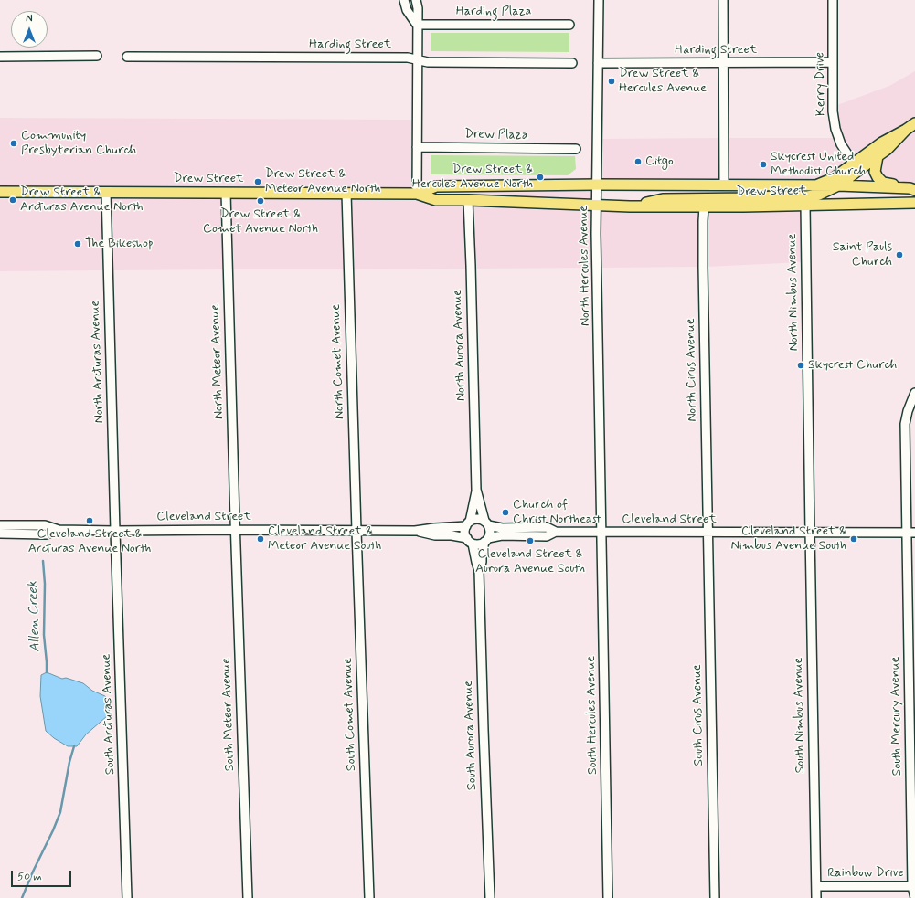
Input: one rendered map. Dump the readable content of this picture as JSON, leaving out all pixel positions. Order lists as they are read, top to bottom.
{
  "streets": {
    "main road": ["Drew Street"],
    "street": [
      "Harding Plaza",
      "Harding Street",
      "Kerry Drive",
      "Drew Plaza",
      "North Hercules Avenue",
      "North Nimbus Avenue",
      "North Aurora Avenue",
      "North Arcturas Avenue",
      "North Meteor Avenue",
      "North Comet Avenue",
      "North Cirus Avenue",
      "Cleveland Street",
      "South Arcturas Avenue",
      "South Meteor Avenue",
      "South Comet Avenue",
      "South Hercules Avenue",
      "South Cirus Avenue",
      "South Nimbus Avenue",
      "South Mercury Avenue",
      "South Aurora Avenue",
      "Rainbow Drive"
    ]
  },
  "crossings": [
    ["Harding Street", "Kerry Drive"],
    ["Harding Street", "North Hercules Avenue"],
    ["Drew Street", "North Hercules Avenue"],
    ["Drew Street", "North Nimbus Avenue"],
    ["Drew Street", "North Aurora Avenue"],
    ["Drew Street", "North Arcturas Avenue"],
    ["Drew Street", "North Meteor Avenue"],
    ["Drew Street", "North Comet Avenue"],
    ["Drew Street", "North Cirus Avenue"],
    ["North Hercules Avenue", "Cleveland Street"],
    ["North Hercules Avenue", "South Hercules Avenue"],
    ["North Nimbus Avenue", "Cleveland Street"],
    ["North Nimbus Avenue", "South Nimbus Avenue"],
    ["North Aurora Avenue", "Cleveland Street"],
    ["North Aurora Avenue", "South Aurora Avenue"],
    ["North Arcturas Avenue", "Cleveland Street"],
    ["North Arcturas Avenue", "South Arcturas Avenue"],
    ["North Meteor Avenue", "Cleveland Street"],
    ["North Meteor Avenue", "South Meteor Avenue"],
    ["North Comet Avenue", "Cleveland Street"],
    ["North Comet Avenue", "South Comet Avenue"],
    ["North Cirus Avenue", "Cleveland Street"],
    ["North Cirus Avenue", "South Cirus Avenue"],
    ["Cleveland Street", "South Arcturas Avenue"],
    ["Cleveland Street", "South Meteor Avenue"],
    ["Cleveland Street", "South Comet Avenue"],
    ["Cleveland Street", "South Hercules Avenue"],
    ["Cleveland Street", "South Cirus Avenue"],
    ["Cleveland Street", "South Nimbus Avenue"],
    ["Cleveland Street", "South Mercury Avenue"],
    ["Cleveland Street", "South Aurora Avenue"],
    ["South Nimbus Avenue", "Rainbow Drive"],
    ["South Mercury Avenue", "Rainbow Drive"]
  ],
  "water": ["Allen Creek"],
  "places": [
    "Drew Street & Hercules Avenue",
    "Community Presbyterian Church",
    "Citgo",
    "Skycrest United Methodist Church",
    "Drew Street & Hercules Avenue North",
    "Drew Street & Meteor Avenue North",
    "Drew Street & Arcturas Avenue North",
    "Drew Street & Comet Avenue North",
    "The Bikeshop",
    "Saint Pauls Church",
    "Skycrest Church",
    "Church of Christ Northeast",
    "Cleveland Street & Arcturas Avenue North",
    "Cleveland Street & Meteor Avenue South",
    "Cleveland Street & Nimbus Avenue South",
    "Cleveland Street & Aurora Avenue South"
  ],
  "scale_bar": "50 m",
  "north": "top"
}
